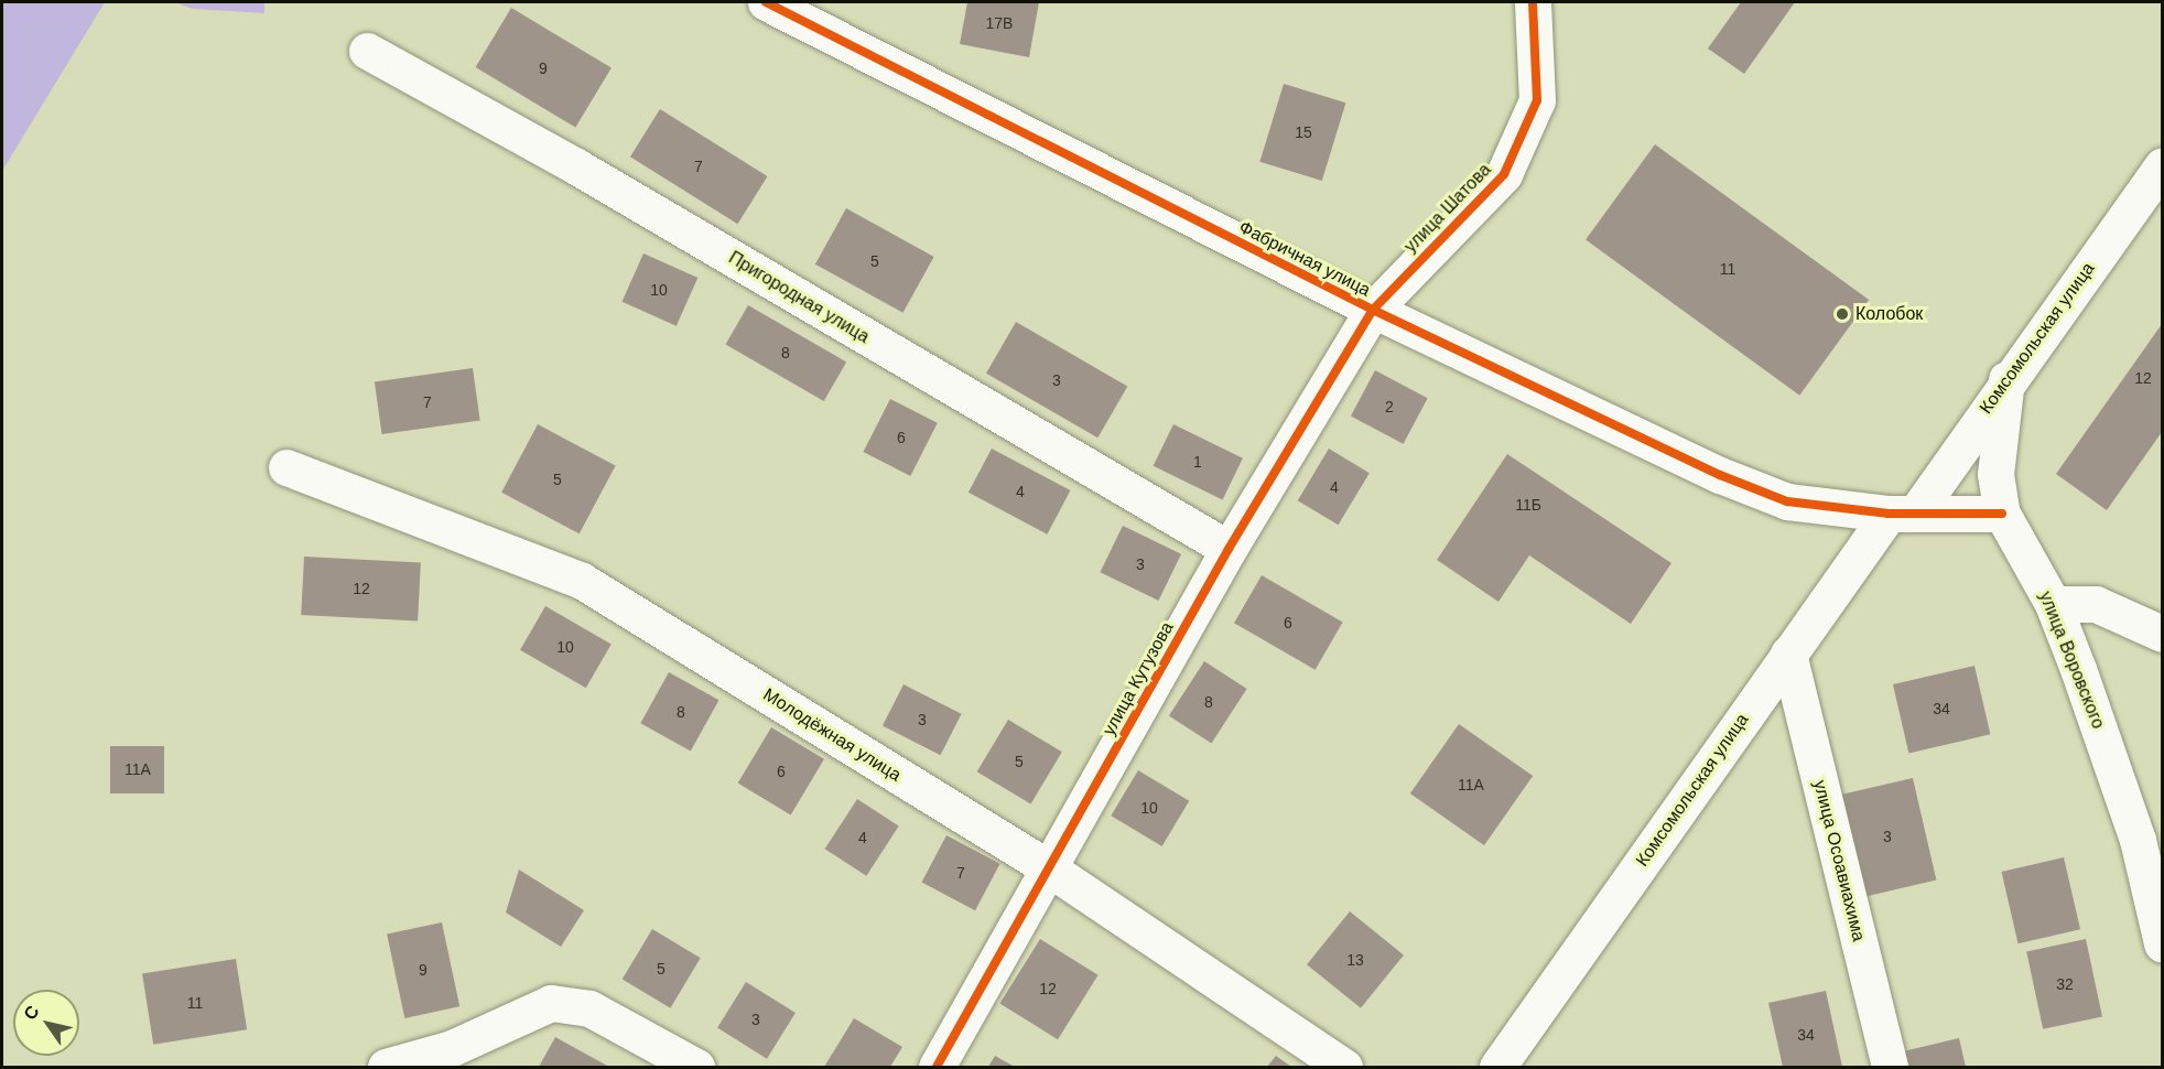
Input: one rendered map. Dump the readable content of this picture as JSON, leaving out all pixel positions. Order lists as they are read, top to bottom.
{
  "streets": {
    "street": [
      "улица Шатова",
      "Фабричная улица",
      "Пригородная улица",
      "Комсомольская улица",
      "улица Воровского",
      "улица Кутузова",
      "Молодёжная улица",
      "улица Осоавиахима"
    ]
  },
  "crossings": [
    ["улица Шатова", "Фабричная улица"],
    ["улица Шатова", "улица Кутузова"],
    ["Фабричная улица", "Комсомольская улица"],
    ["Фабричная улица", "улица Воровского"],
    ["Фабричная улица", "улица Кутузова"],
    ["Пригородная улица", "улица Кутузова"],
    ["Комсомольская улица", "улица Воровского"],
    ["Комсомольская улица", "улица Осоавиахима"],
    ["улица Кутузова", "Молодёжная улица"]
  ],
  "places": ["Колобок"],
  "house_numbers": [
    "17В",
    "9",
    "15",
    "7",
    "5",
    "11",
    "10",
    "8",
    "12",
    "3",
    "7",
    "2",
    "6",
    "1",
    "5",
    "4",
    "4",
    "11Б",
    "3",
    "12",
    "6",
    "10",
    "8",
    "34",
    "8",
    "3",
    "5",
    "11А",
    "6",
    "11А",
    "10",
    "3",
    "4",
    "7",
    "13",
    "5",
    "9",
    "32",
    "12",
    "11",
    "3",
    "34"
  ],
  "north": "top left"
}
